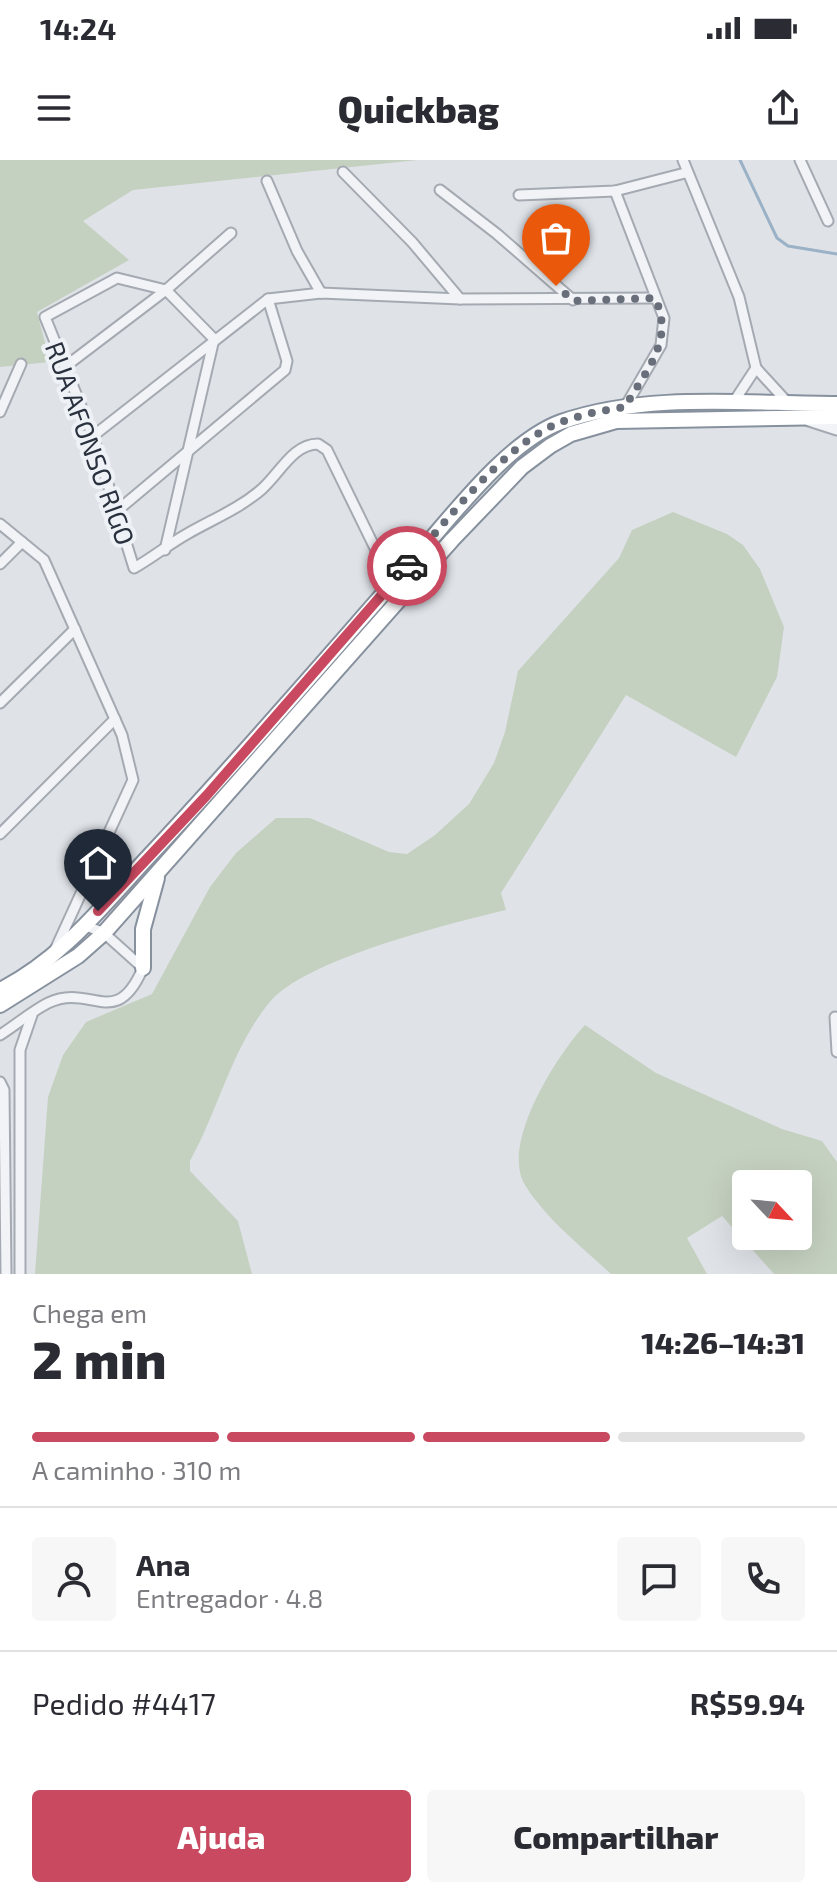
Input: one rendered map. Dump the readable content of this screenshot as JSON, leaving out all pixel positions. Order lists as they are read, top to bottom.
{
  "streets": {
    "street": ["RUA AFONSO RIGO"]
  },
  "north": "bottom right",
  "page": {
    "status": "14:24",
    "header": "Quickbag",
    "heading": ["2 min", "Chega em", "14:26–14:31"],
    "panel": [
      "Ana",
      "Entregador · 4.8",
      "Pedido #4417",
      "R$59.94"
    ],
    "bar": "A caminho · 310 m",
    "buttons": ["Ajuda", "Compartilhar"]
  }
}
